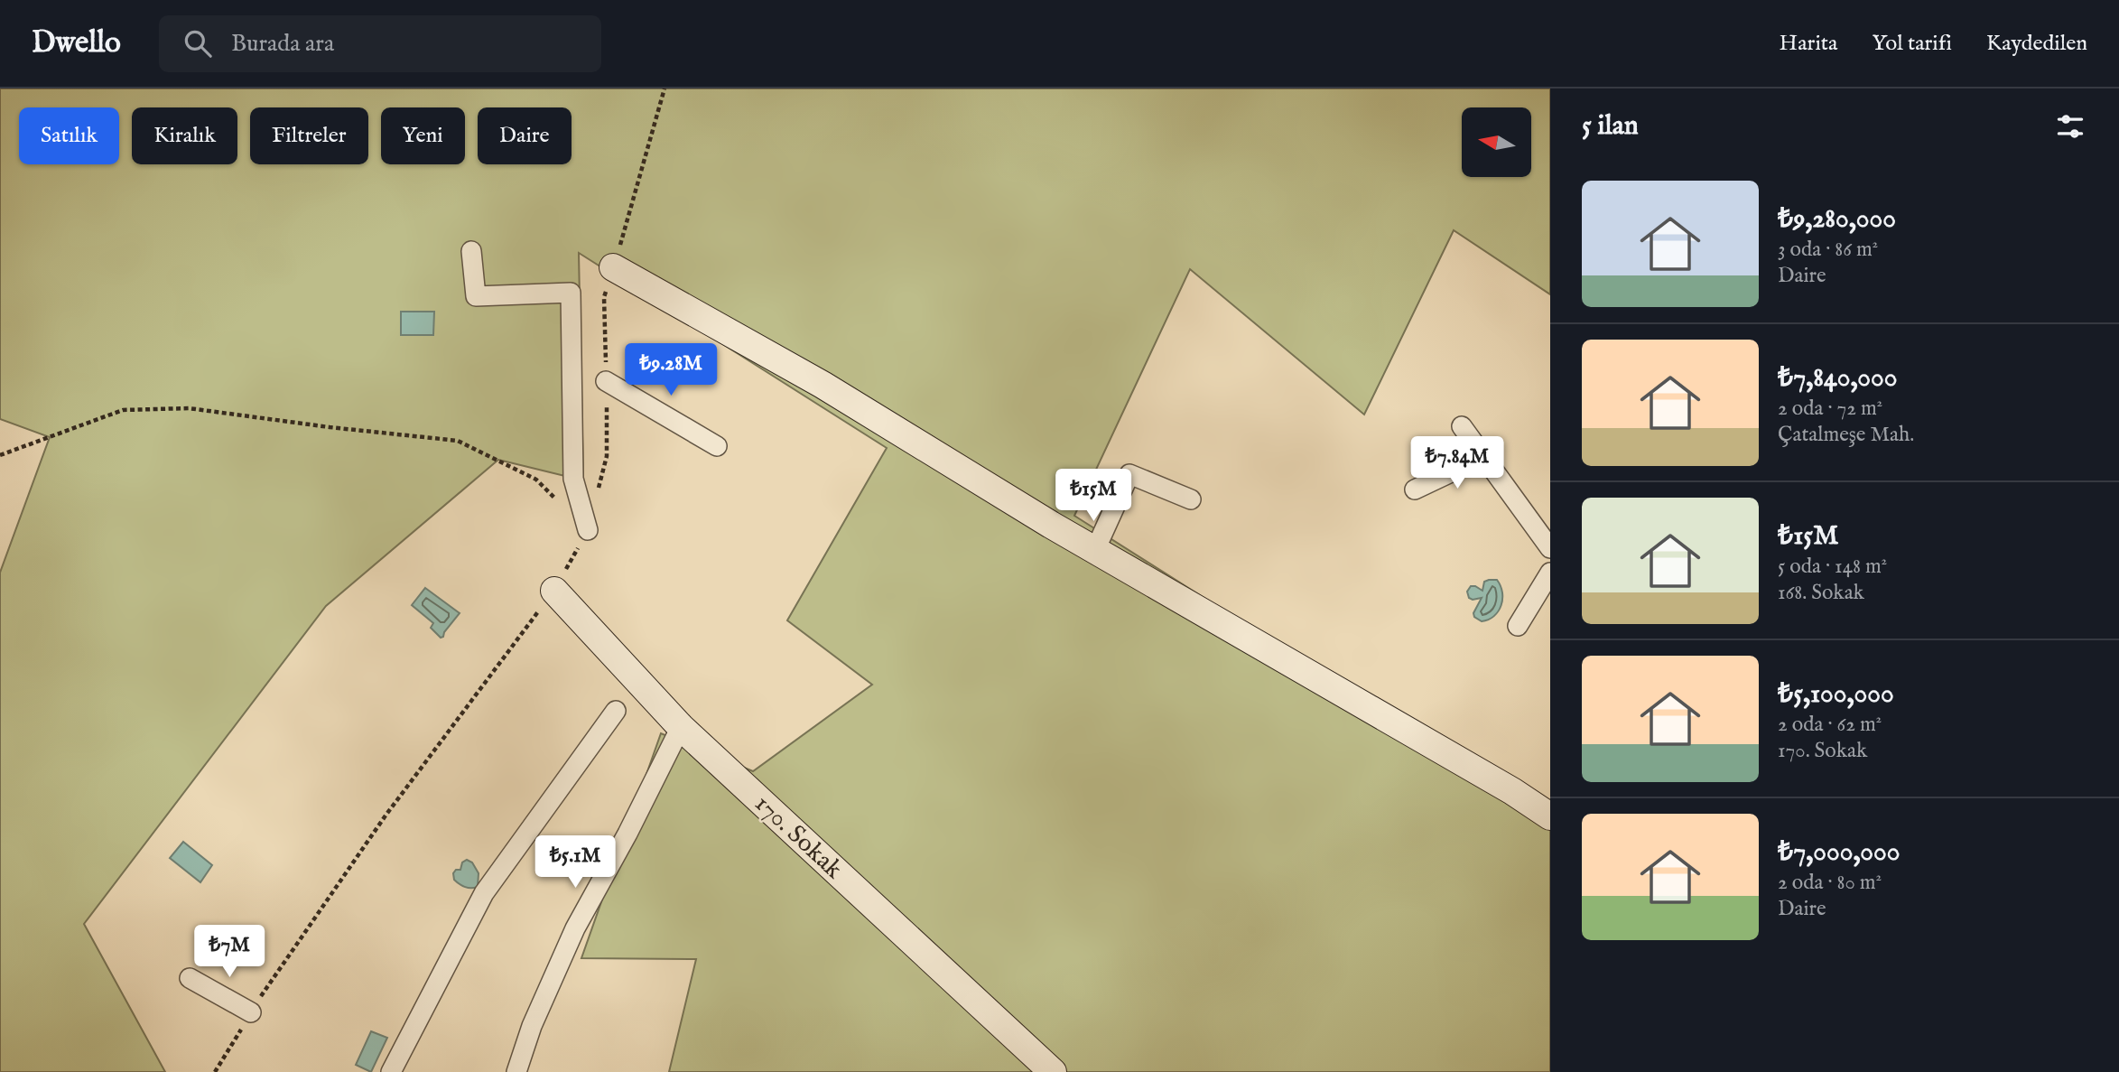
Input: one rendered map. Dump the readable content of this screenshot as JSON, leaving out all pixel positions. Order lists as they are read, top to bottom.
{
  "streets": {
    "street": ["170. Sokak"]
  },
  "north": "left",
  "page": {
    "header": "Dwello",
    "search": "Burada ara",
    "nav": ["Harita", "Yol tarifi", "Kaydedilen"],
    "heading": "5 ilan",
    "chip": [
      "Satılık",
      "Kiralık",
      "Filtreler",
      "Yeni",
      "Daire"
    ],
    "list": [
      {
        "name": "₺9,280,000",
        "note": "3 oda · 86 m² · Daire"
      },
      {
        "name": "₺7,840,000",
        "note": "2 oda · 72 m² · Çatalmeşe Mah."
      },
      {
        "name": "₺15M",
        "note": "5 oda · 148 m² · 168. Sokak"
      },
      {
        "name": "₺5,100,000",
        "note": "2 oda · 62 m² · 170. Sokak"
      },
      {
        "name": "₺7,000,000",
        "note": "2 oda · 80 m² · Daire"
      }
    ],
    "price": [
      "₺9.28M",
      "₺7.84M",
      "₺15M",
      "₺5.1M",
      "₺7M"
    ]
  }
}
